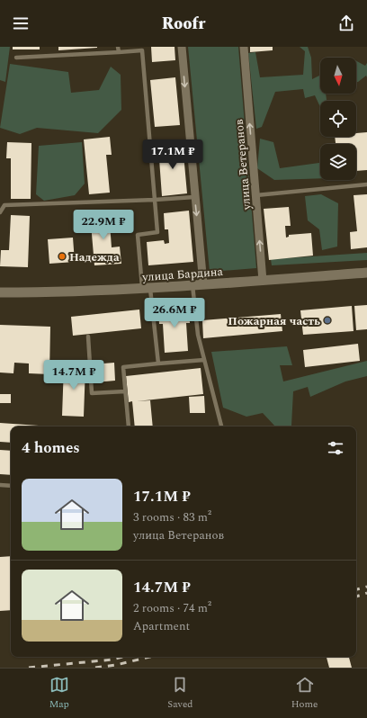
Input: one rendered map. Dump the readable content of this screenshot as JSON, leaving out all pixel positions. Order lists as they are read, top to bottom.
{
  "streets": {
    "street": ["улица Ветеранов", "улица Бардина"]
  },
  "crossings": [
    ["улица Ветеранов", "улица Бардина"]
  ],
  "places": ["Надежда", "Пожарная часть"],
  "north": "bottom",
  "page": {
    "header": "Roofr",
    "price": [
      "17.1M ₽",
      "22.9M ₽",
      "26.6M ₽",
      "14.7M ₽"
    ],
    "heading": "4 homes",
    "list": [
      {
        "name": "17.1M ₽",
        "note": "3 rooms · 83 m² · улица Ветеранов"
      },
      {
        "name": "14.7M ₽",
        "note": "2 rooms · 74 m² · Apartment"
      }
    ],
    "tabs": ["Map", "Saved", "Home"]
  }
}
